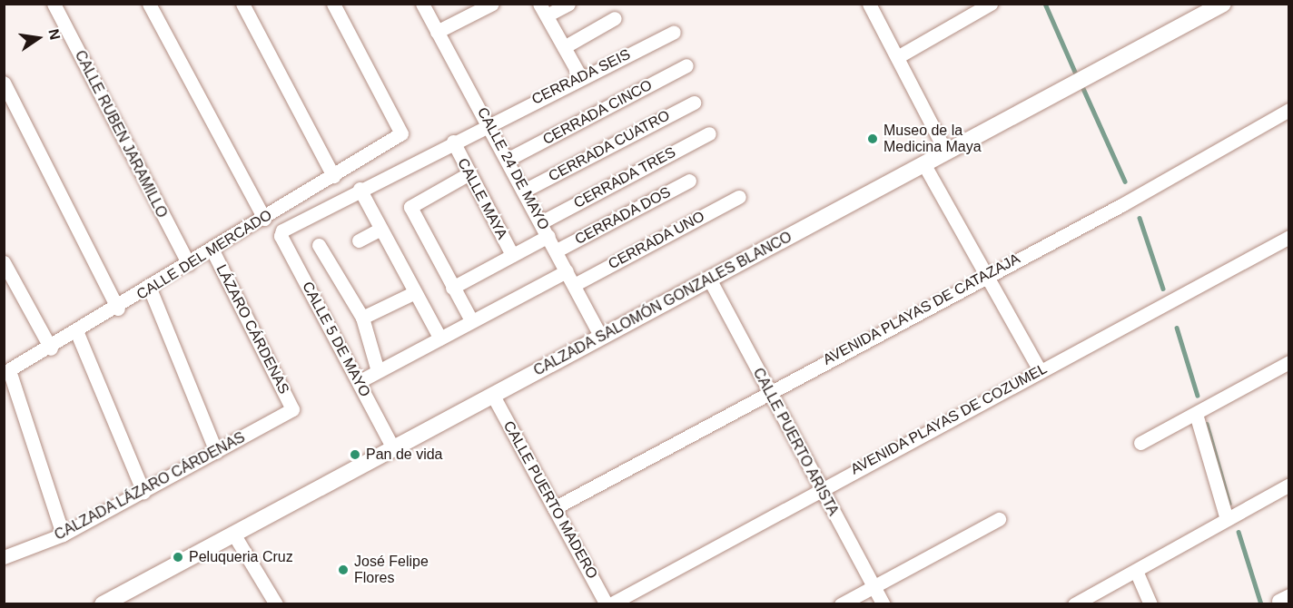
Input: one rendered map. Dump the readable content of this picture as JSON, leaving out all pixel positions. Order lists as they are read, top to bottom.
{
  "streets": {
    "street": [
      "CERRADA SEIS",
      "CERRADA CINCO",
      "CALLE RUBEN JARAMILLO",
      "CERRADA CUATRO",
      "CALLE 24 DE MAYO",
      "CERRADA TRES",
      "CALLE MAYA",
      "CERRADA DOS",
      "CERRADA UNO",
      "CALLE DEL MERCADO",
      "CALZADA SALOMÓN GONZALES BLANCO",
      "AVENIDA PLAYAS DE CATAZAJA",
      "LÁZARO CÁRDENAS",
      "CALLE 5 DE MAYO",
      "AVENIDA PLAYAS DE COZUMEL",
      "CALLE PUERTO ARISTA",
      "CALZADA LÁZARO CÁRDENAS",
      "CALLE PUERTO MADERO"
    ]
  },
  "crossings": [
    ["CERRADA SEIS", "CALLE 24 DE MAYO"],
    ["CERRADA SEIS", "CALLE DEL MERCADO"],
    ["CERRADA CINCO", "CALLE 24 DE MAYO"],
    ["CALLE RUBEN JARAMILLO", "CALLE DEL MERCADO"],
    ["CERRADA CUATRO", "CALLE 24 DE MAYO"],
    ["CALLE 24 DE MAYO", "CERRADA TRES"],
    ["CALLE 24 DE MAYO", "CERRADA DOS"],
    ["CALLE 24 DE MAYO", "CERRADA UNO"],
    ["CALLE 24 DE MAYO", "CALLE DEL MERCADO"],
    ["CALLE 24 DE MAYO", "CALZADA SALOMÓN GONZALES BLANCO"],
    ["CALLE MAYA", "CALLE DEL MERCADO"],
    ["CALLE DEL MERCADO", "LÁZARO CÁRDENAS"],
    ["CALLE DEL MERCADO", "CALLE 5 DE MAYO"],
    ["CALZADA SALOMÓN GONZALES BLANCO", "CALLE 5 DE MAYO"],
    ["CALZADA SALOMÓN GONZALES BLANCO", "CALLE PUERTO ARISTA"],
    ["CALZADA SALOMÓN GONZALES BLANCO", "CALLE PUERTO MADERO"],
    ["AVENIDA PLAYAS DE CATAZAJA", "CALLE PUERTO ARISTA"],
    ["AVENIDA PLAYAS DE CATAZAJA", "CALLE PUERTO MADERO"],
    ["LÁZARO CÁRDENAS", "CALZADA LÁZARO CÁRDENAS"],
    ["AVENIDA PLAYAS DE COZUMEL", "CALLE PUERTO ARISTA"],
    ["AVENIDA PLAYAS DE COZUMEL", "CALLE PUERTO MADERO"]
  ],
  "places": [
    "Museo de la Medicina Maya",
    "Pan de vida",
    "Peluqueria Cruz",
    "José Felipe Flores"
  ],
  "north": "right"
}
